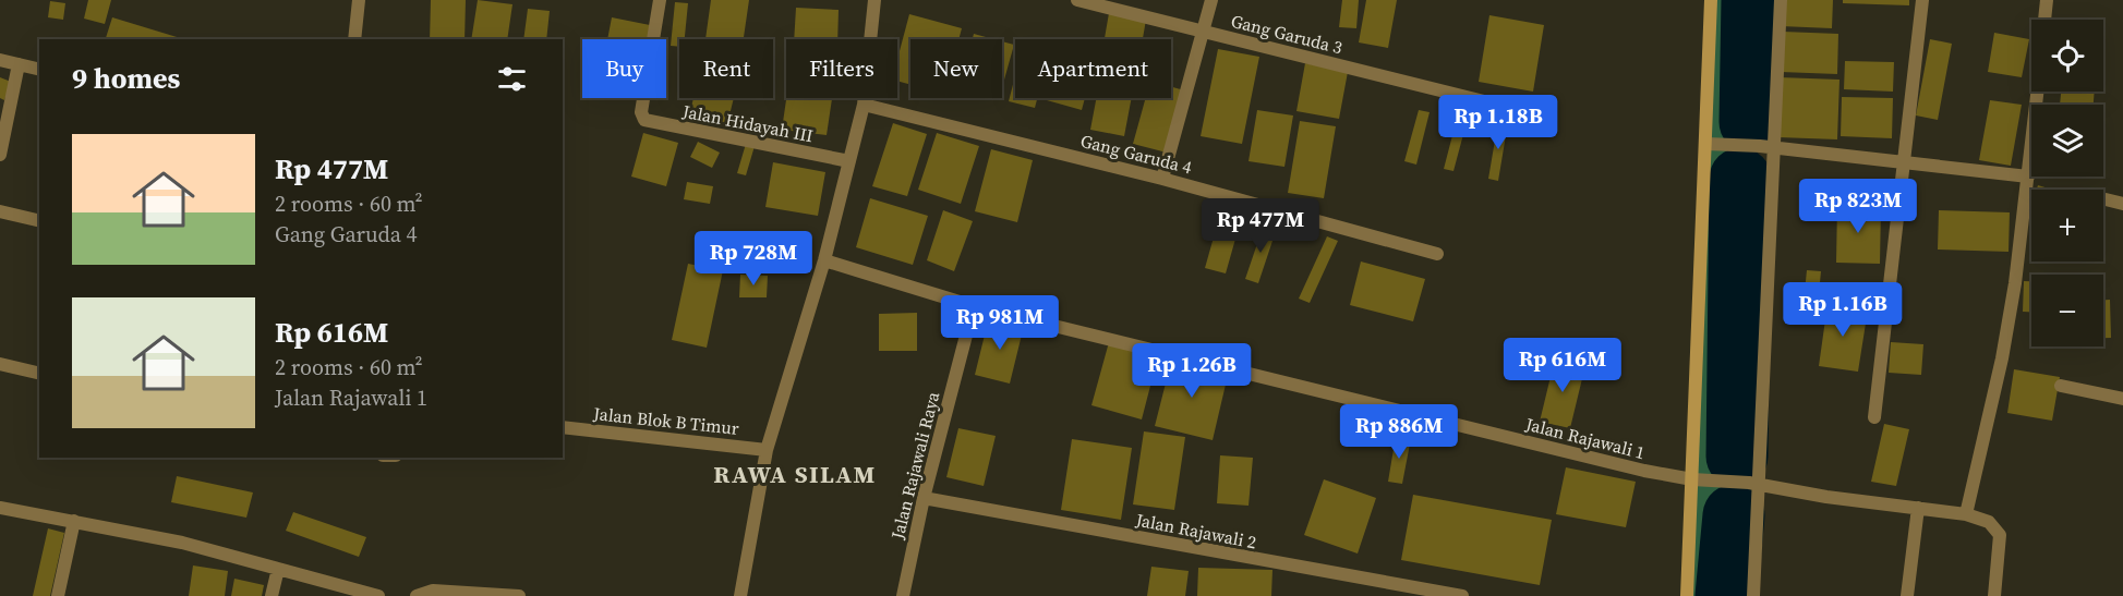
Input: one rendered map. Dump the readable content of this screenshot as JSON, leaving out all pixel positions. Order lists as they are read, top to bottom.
{
  "streets": {
    "street": [
      "Gang Garuda 3",
      "Jalan Hidayah III",
      "Gang Garuda 4",
      "Jalan Blok B Timur",
      "Jalan Rajawali 1",
      "Jalan Rajawali Raya",
      "Jalan Rajawali 2"
    ]
  },
  "crossings": [
    ["Jalan Rajawali 1", "Jalan Rajawali Raya"],
    ["Jalan Rajawali Raya", "Jalan Rajawali 2"]
  ],
  "districts": ["RAWA SILAM"],
  "page": {
    "map_buttons": ["+", "−"],
    "chip": [
      "Buy",
      "Rent",
      "Filters",
      "New",
      "Apartment"
    ],
    "heading": "9 homes",
    "price": [
      "Rp 1.18B",
      "Rp 823M",
      "Rp 477M",
      "Rp 728M",
      "Rp 1.16B",
      "Rp 981M",
      "Rp 616M",
      "Rp 1.26B",
      "Rp 886M"
    ],
    "list": [
      {
        "name": "Rp 477M",
        "note": "2 rooms · 60 m² · Gang Garuda 4"
      },
      {
        "name": "Rp 616M",
        "note": "2 rooms · 60 m² · Jalan Rajawali 1"
      }
    ]
  }
}
